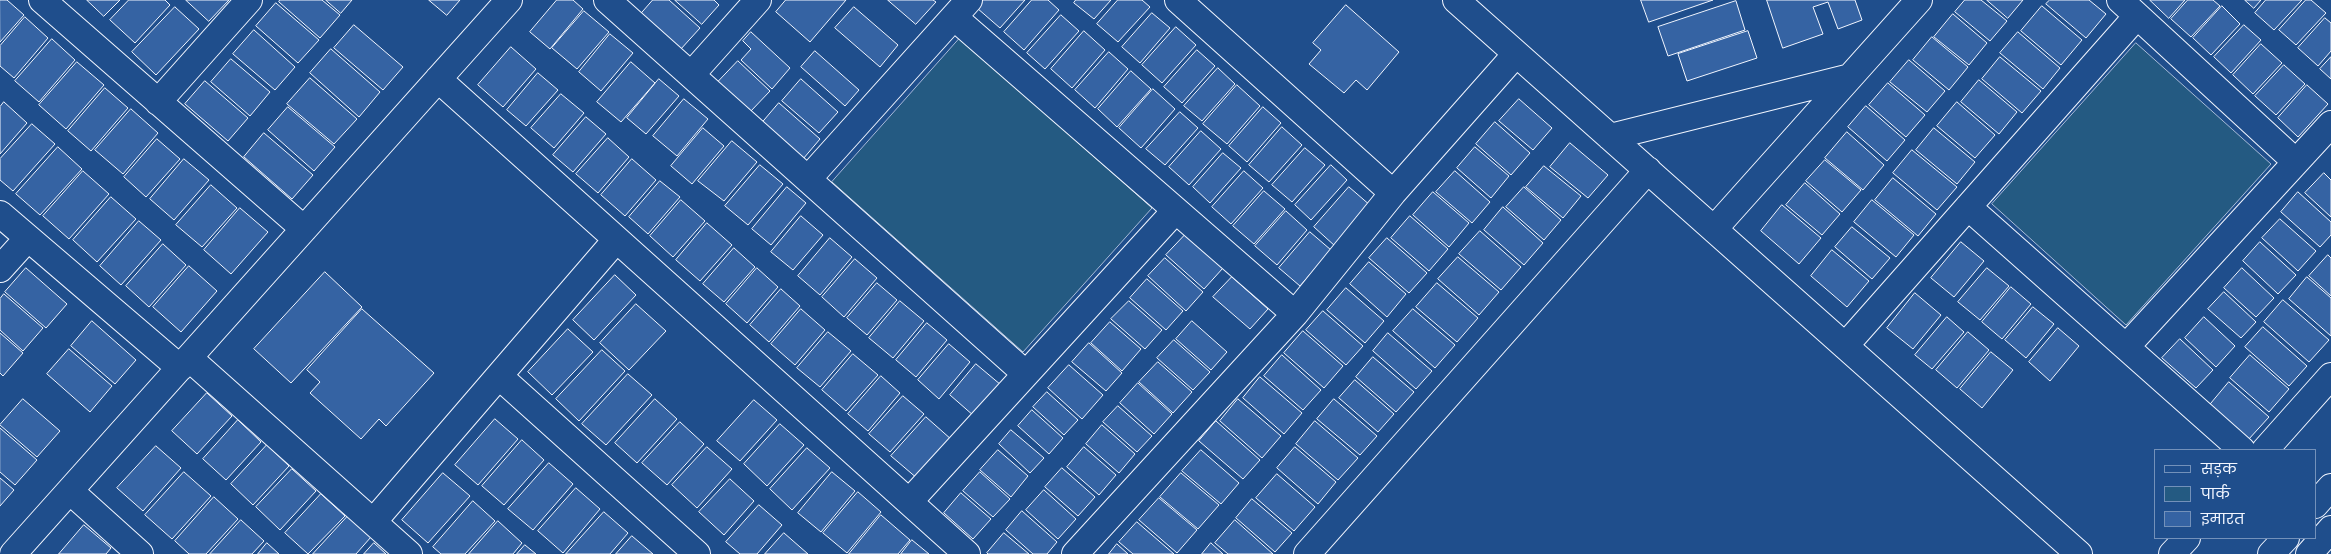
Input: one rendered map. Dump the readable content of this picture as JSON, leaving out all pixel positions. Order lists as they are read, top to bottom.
{
  "legend": ["सड़क", "पार्क", "इमारत"]
}
